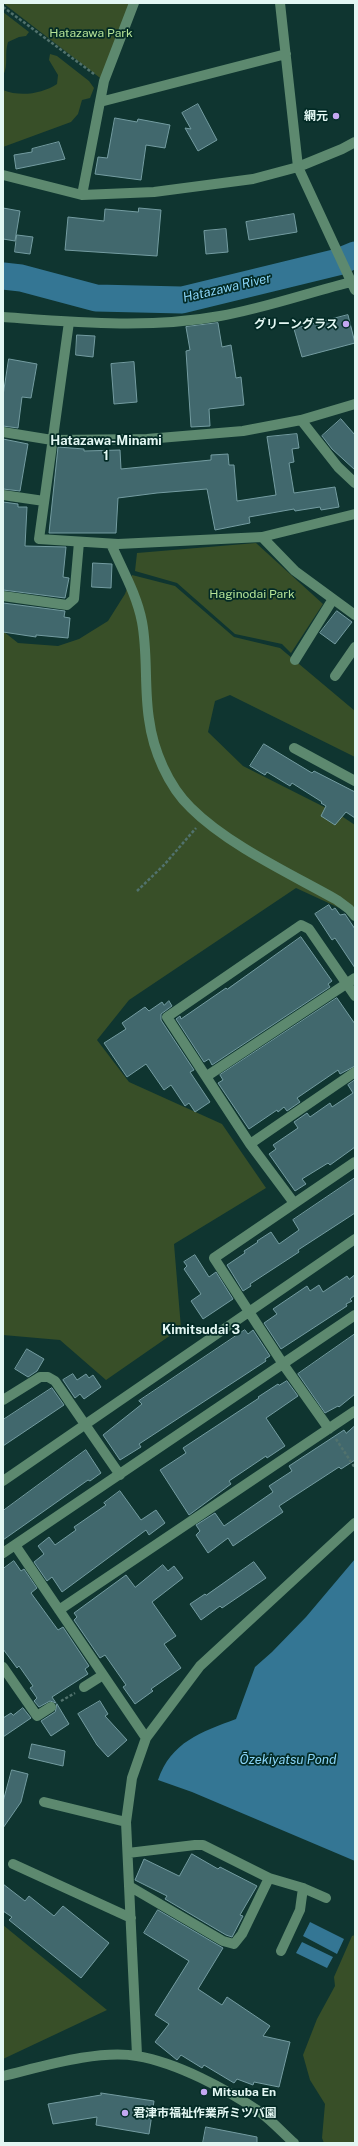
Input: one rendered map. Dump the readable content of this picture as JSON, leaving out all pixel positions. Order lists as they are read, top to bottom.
{
  "districts": ["Hatazawa-Minami 1", "Kimitsudai 3"],
  "water": ["Hatazawa River", "Ōzekiyatsu Pond"],
  "parks": ["Hatazawa Park", "Haginodai Park"],
  "places": [
    "網元",
    "グリーングラス",
    "Mitsuba En",
    "君津市福祉作業所ミツバ園"
  ]
}
